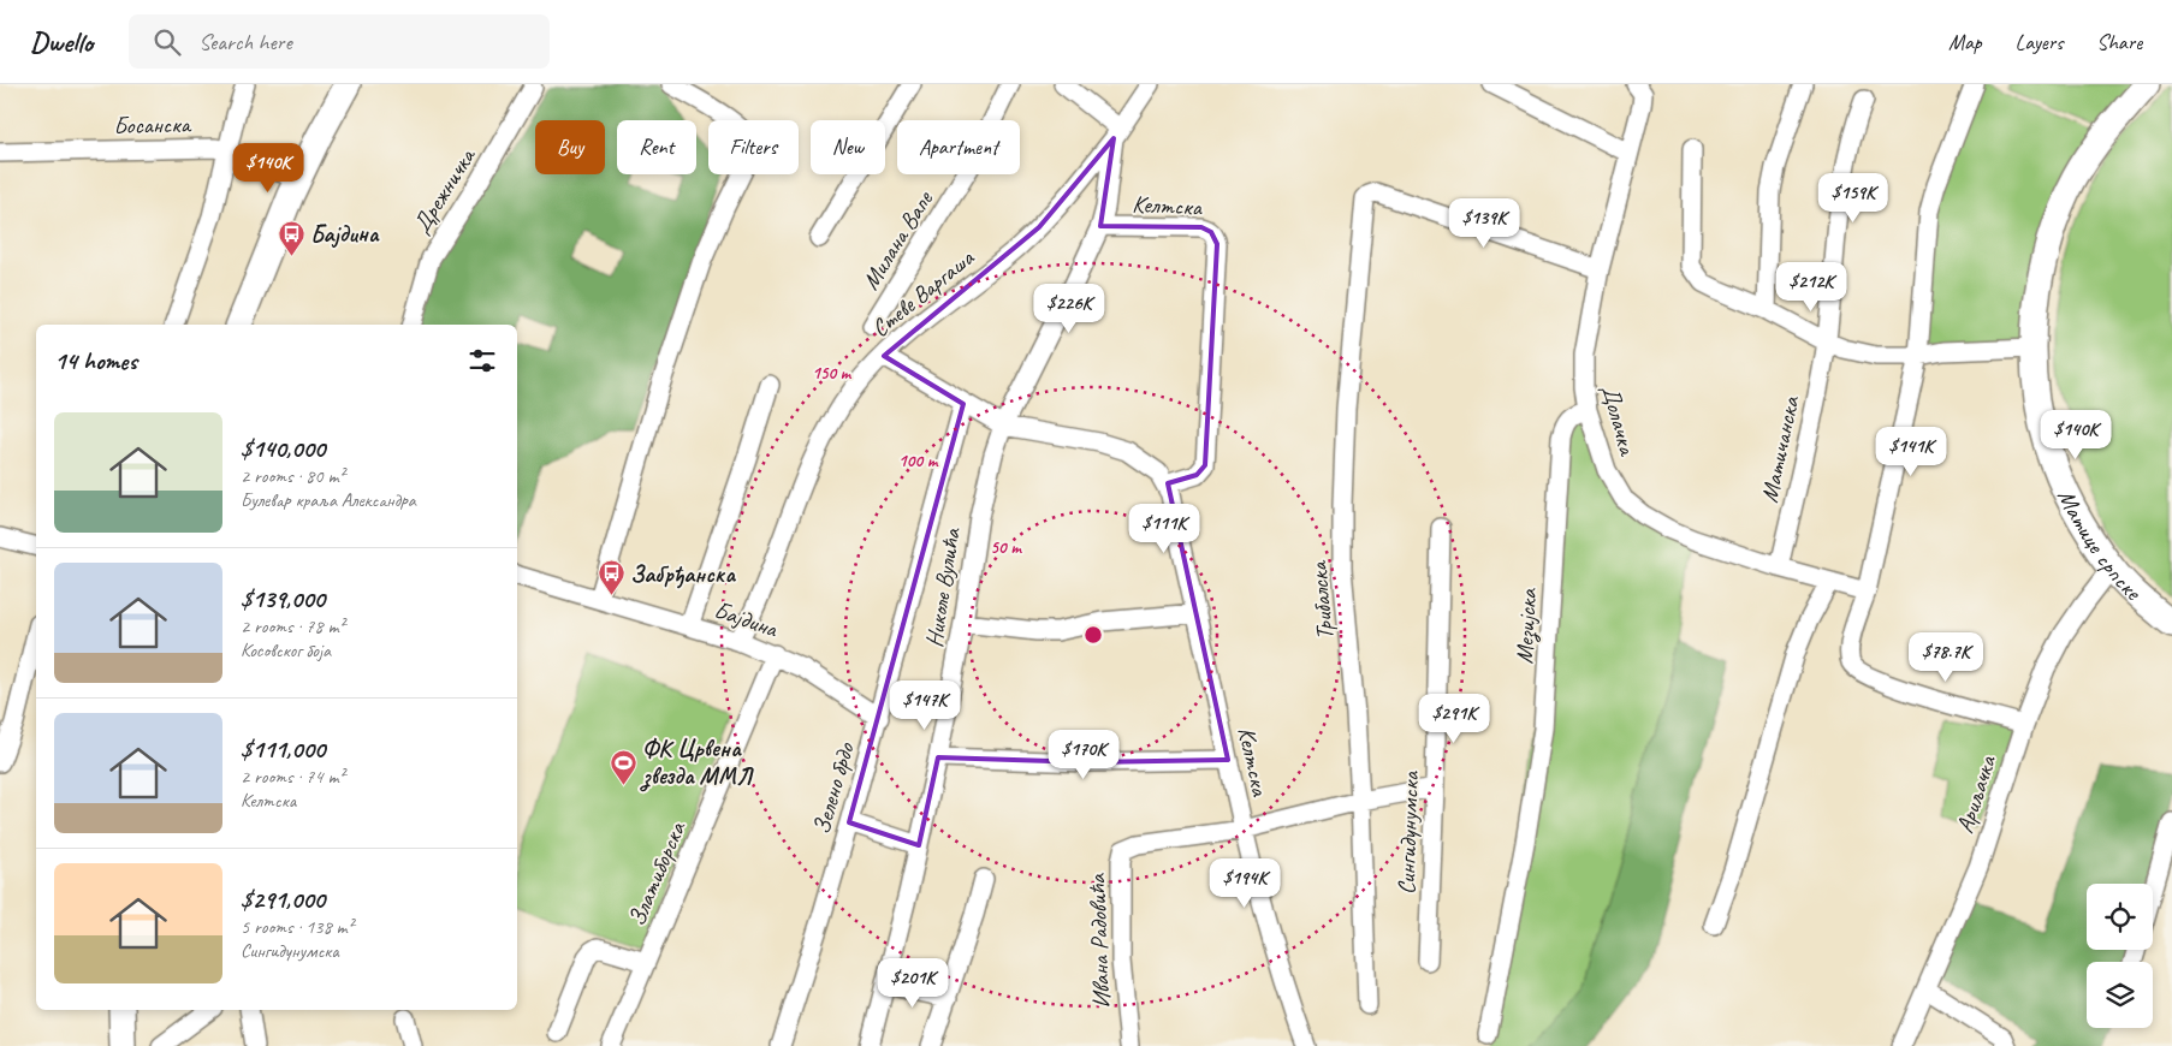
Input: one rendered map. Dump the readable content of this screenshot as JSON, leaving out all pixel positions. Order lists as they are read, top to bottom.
{
  "streets": {
    "main road": ["Матице српске"],
    "street": [
      "Босанска",
      "Дрежничка",
      "Келтска",
      "Милана Вапе",
      "Стеве Варгаша",
      "Долачка",
      "Матичанска",
      "Николе Вулића",
      "Трибалска",
      "Бајдина",
      "Мезијска",
      "Зелено брдо",
      "Ариљачка",
      "Сингидунумска",
      "Златиборска",
      "Ивана Радовића"
    ]
  },
  "crossings": [
    ["Келтска", "Стеве Варгаша"],
    ["Келтска", "Николе Вулића"],
    ["Келтска", "Зелено брдо"],
    ["Келтска", "Ивана Радовића"],
    ["Стеве Варгаша", "Бајдина"],
    ["Долачка", "Матичанска"],
    ["Долачка", "Трибалска"],
    ["Долачка", "Мезијска"],
    ["Матице српске", "Ариљачка"],
    ["Бајдина", "Зелено брдо"],
    ["Бајдина", "Златиборска"]
  ],
  "places": {
    "bus stop": ["Бајдина", "Забрђанска"],
    "sports": ["ФК Црвена звезда ММЛ"]
  },
  "page": {
    "header": "Dwello",
    "search": "Search here",
    "nav": ["Map", "Layers", "Share"],
    "chip": [
      "Buy",
      "Rent",
      "Filters",
      "New",
      "Apartment"
    ],
    "price": [
      "$140K",
      "$159K",
      "$139K",
      "$212K",
      "$226K",
      "$140K",
      "$141K",
      "$111K",
      "$78.7K",
      "$147K",
      "$291K",
      "$170K",
      "$194K",
      "$201K"
    ],
    "heading": "14 homes",
    "list": [
      {
        "name": "$140,000",
        "note": "2 rooms · 80 m² · Булевар краља Александра"
      },
      {
        "name": "$139,000",
        "note": "2 rooms · 78 m² · Косовског боја"
      },
      {
        "name": "$111,000",
        "note": "2 rooms · 74 m² · Келтска"
      },
      {
        "name": "$291,000",
        "note": "5 rooms · 138 m² · Сингидунумска"
      }
    ]
  },
  "rings": ["150 m", "100 m", "50 m"]
}
